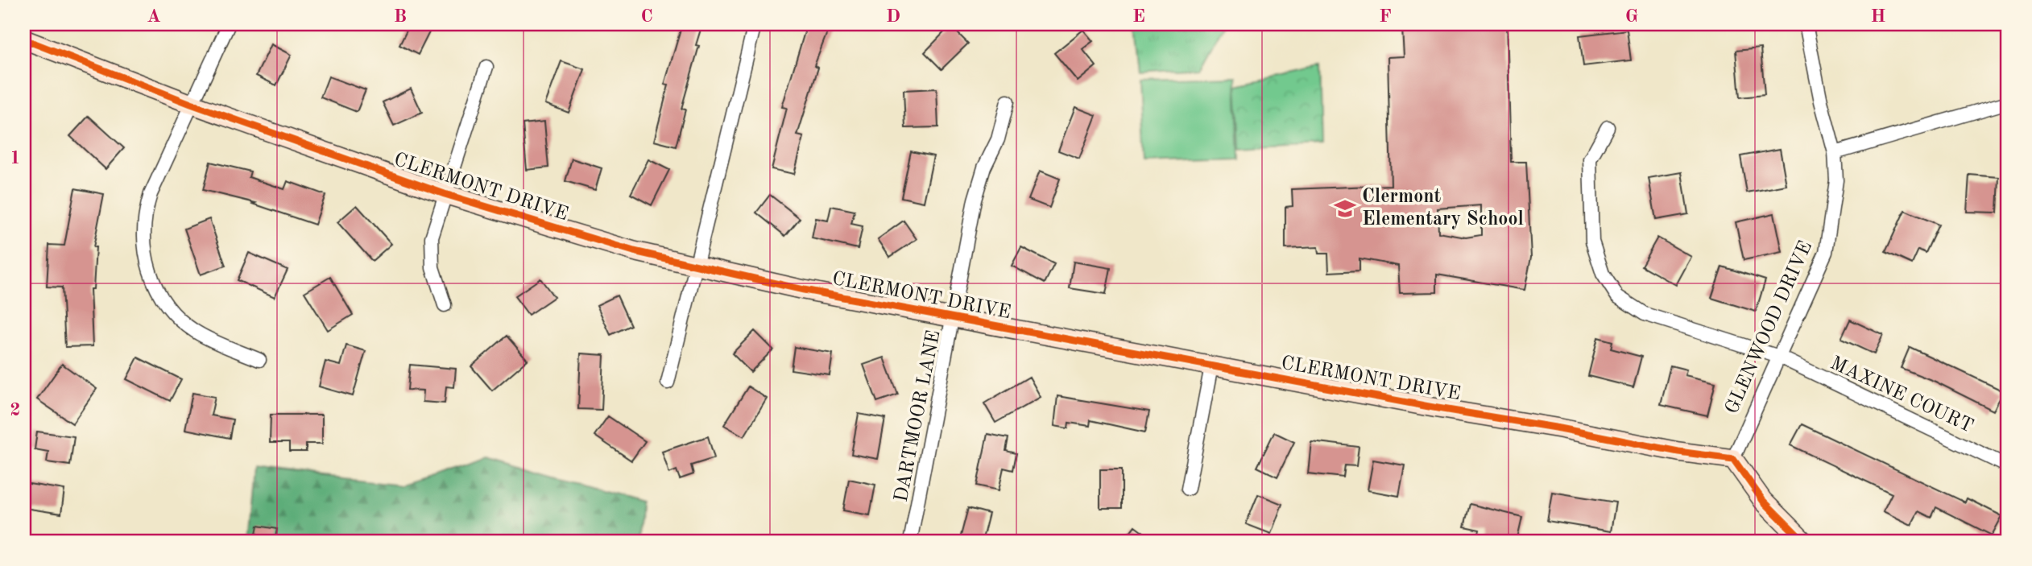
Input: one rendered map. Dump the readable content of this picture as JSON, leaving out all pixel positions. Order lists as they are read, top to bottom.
{
  "streets": {
    "street": [
      "CLERMONT DRIVE",
      "GLENWOOD DRIVE",
      "MAXINE COURT",
      "DARTMOOR LANE"
    ]
  },
  "crossings": [
    ["CLERMONT DRIVE", "GLENWOOD DRIVE"],
    ["CLERMONT DRIVE", "DARTMOOR LANE"],
    ["GLENWOOD DRIVE", "MAXINE COURT"]
  ],
  "places": {
    "school or university": ["Clermont Elementary School"]
  },
  "grid": {
    "columns": [
      "A",
      "B",
      "C",
      "D",
      "E",
      "F",
      "G",
      "H"
    ],
    "rows": ["1", "2"]
  }
}
